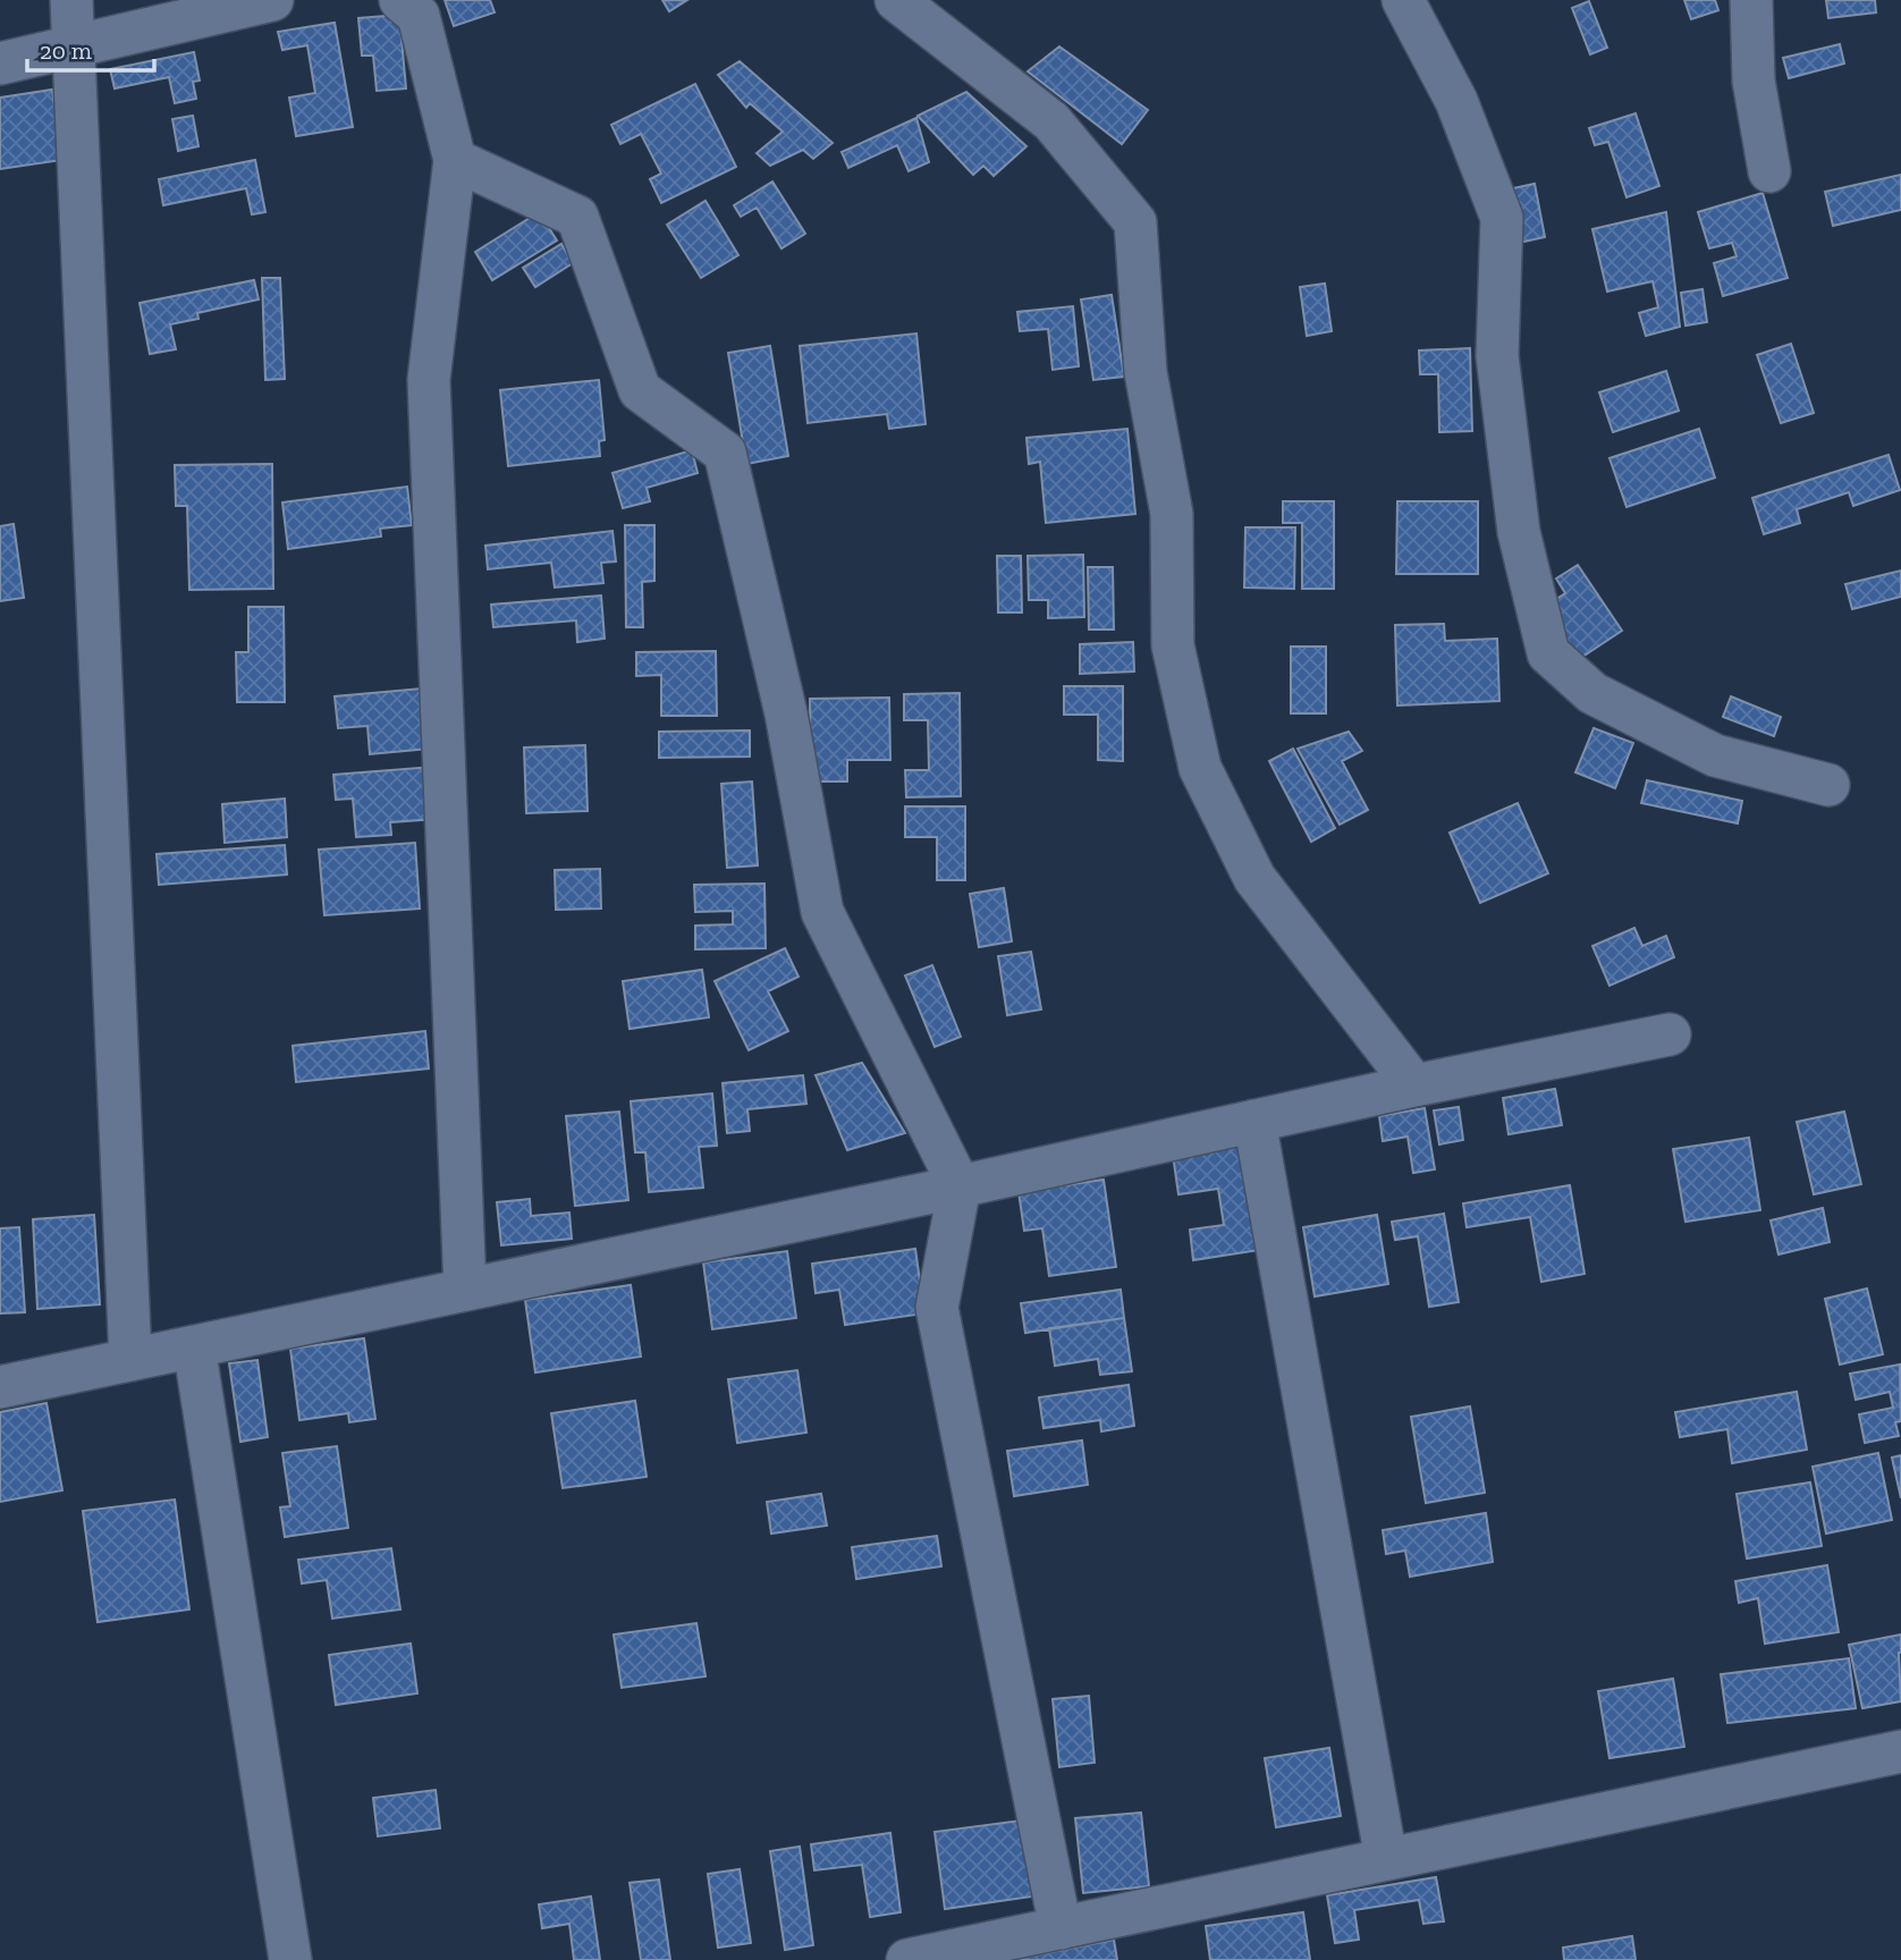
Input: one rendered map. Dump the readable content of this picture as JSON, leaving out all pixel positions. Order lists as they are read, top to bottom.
{
  "scale_bar": "20 m"
}
